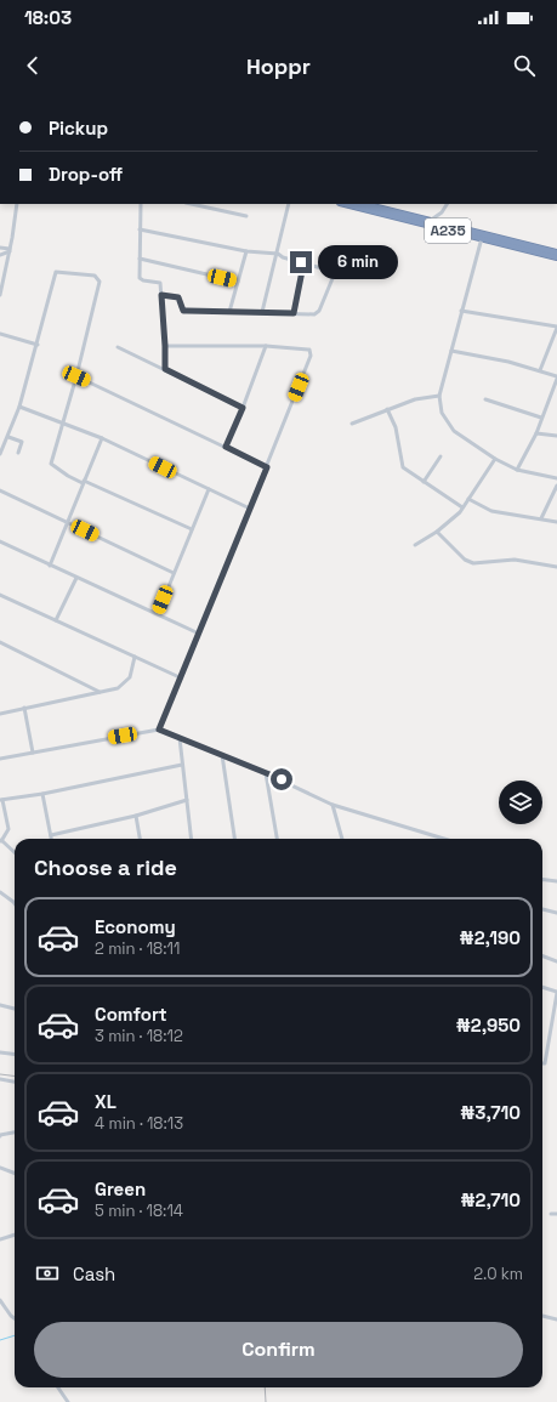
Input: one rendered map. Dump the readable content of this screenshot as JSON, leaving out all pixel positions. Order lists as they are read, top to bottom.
{
  "streets": {
    "highway": ["A235"]
  },
  "page": {
    "status": "18:03",
    "header": "Hoppr",
    "banner": ["Pickup", "Drop-off"],
    "bubble": "6 min",
    "heading": "Choose a ride",
    "list": [
      {
        "name": "Economy",
        "note": "2 min · 18:11",
        "value": "₦2,190"
      },
      {
        "name": "Comfort",
        "note": "3 min · 18:12",
        "value": "₦2,950"
      },
      {
        "name": "XL",
        "note": "4 min · 18:13",
        "value": "₦3,710"
      },
      {
        "name": "Green",
        "note": "5 min · 18:14",
        "value": "₦2,710"
      }
    ],
    "pay": ["Cash", "2.0 km"],
    "buttons": "Confirm"
  }
}
